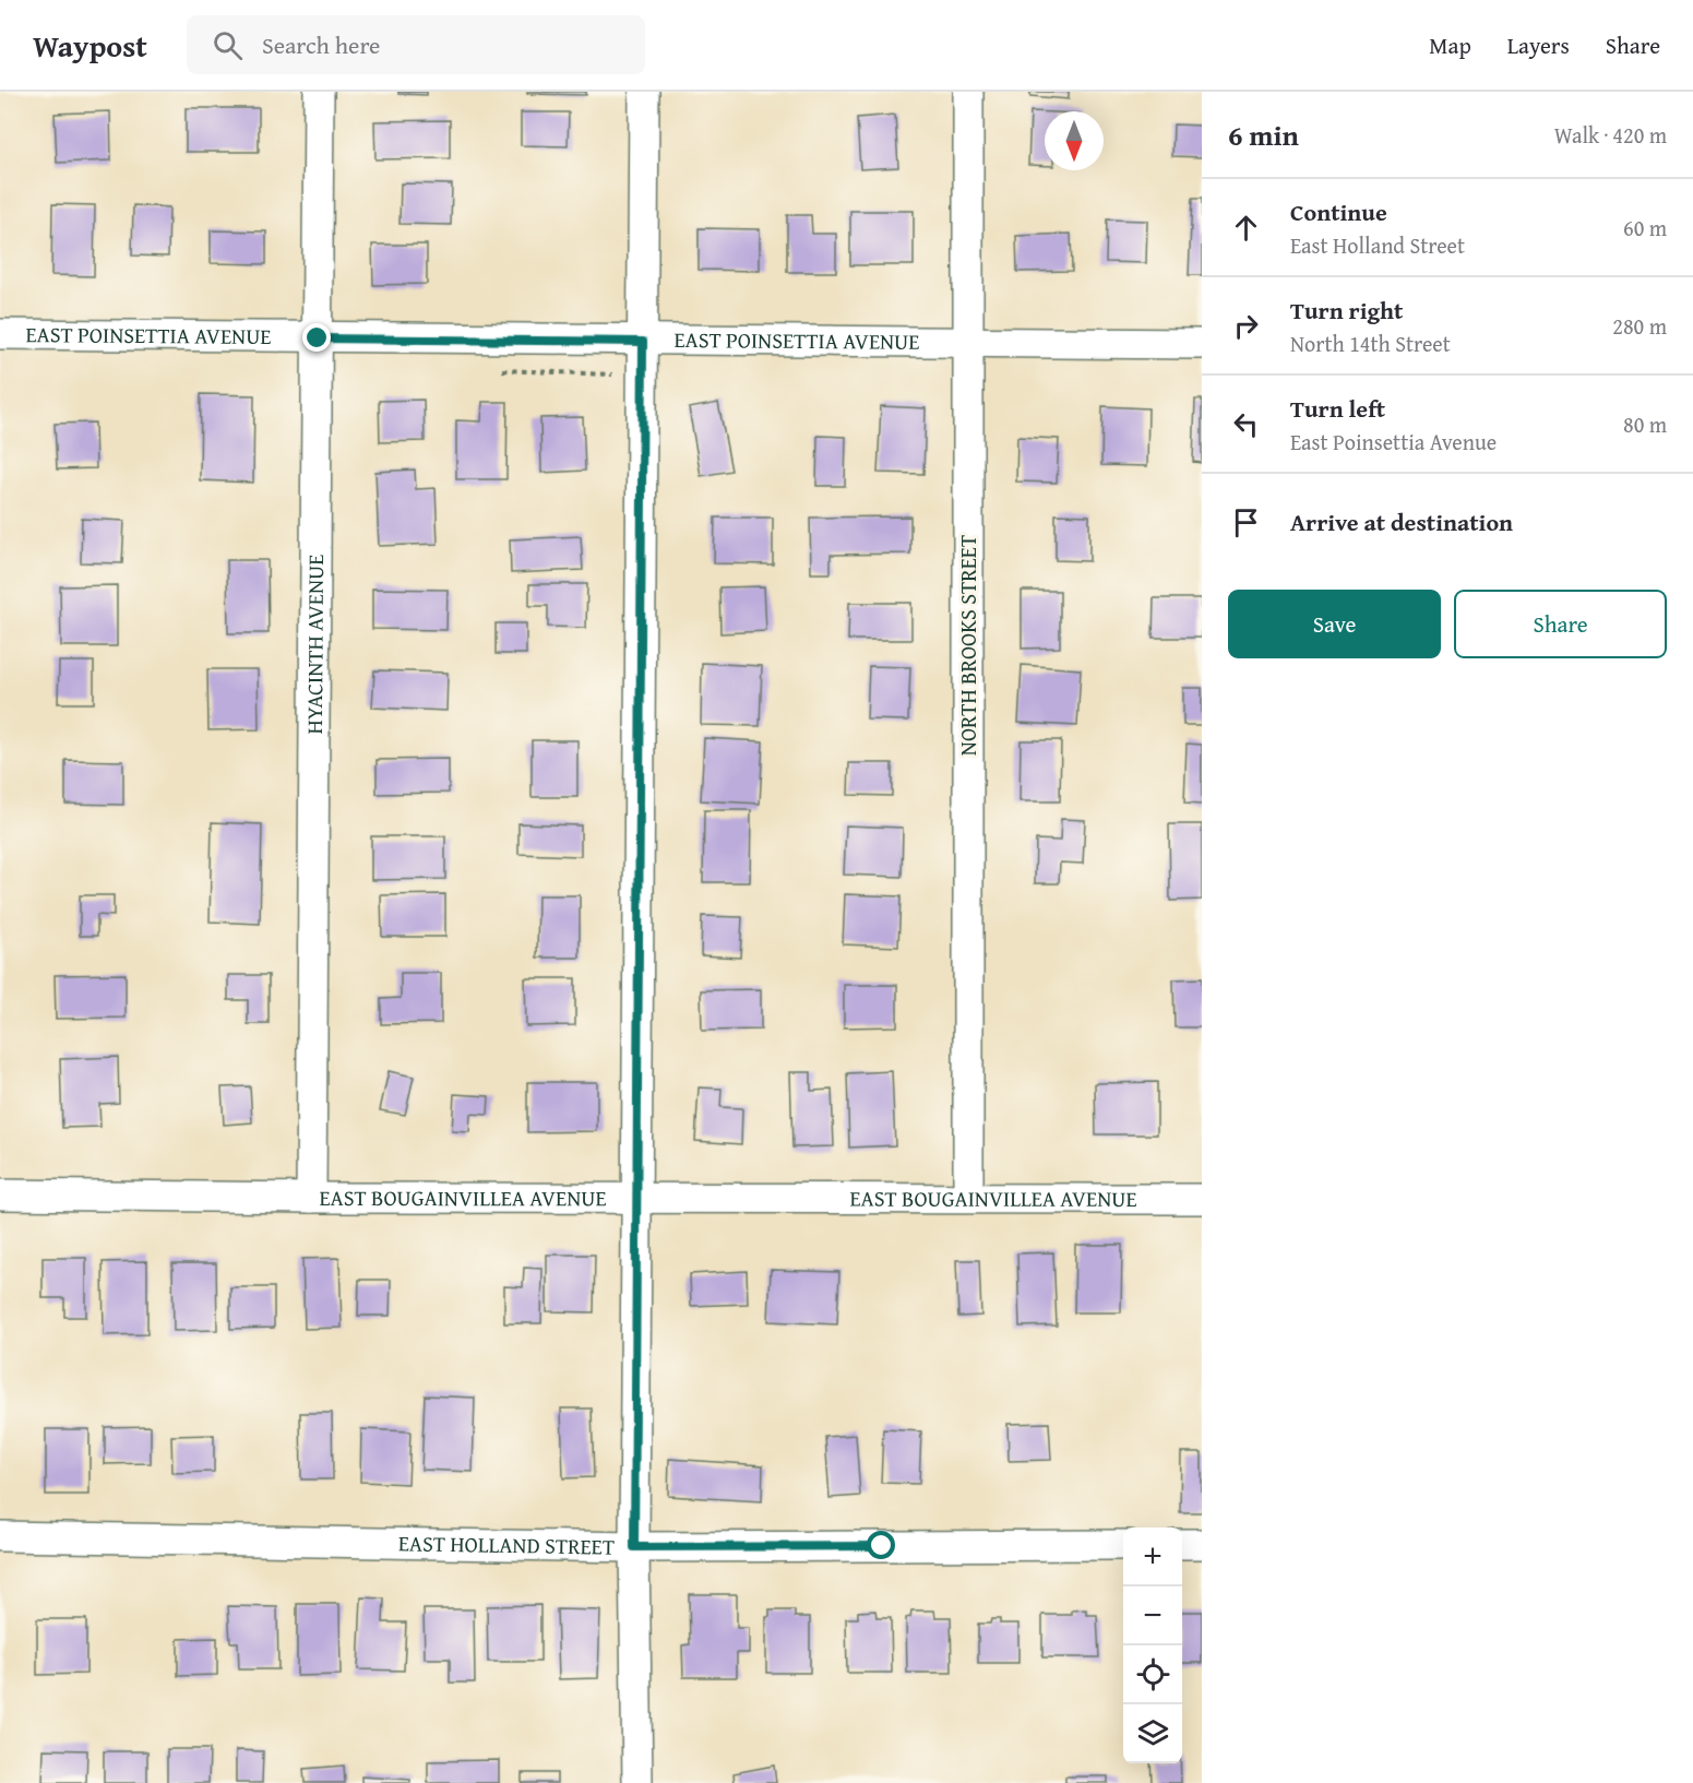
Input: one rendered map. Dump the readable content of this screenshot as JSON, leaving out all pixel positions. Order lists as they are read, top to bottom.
{
  "streets": {
    "street": [
      "EAST POINSETTIA AVENUE",
      "HYACINTH AVENUE",
      "NORTH BROOKS STREET",
      "EAST BOUGAINVILLEA AVENUE",
      "EAST HOLLAND STREET"
    ]
  },
  "crossings": [
    ["EAST POINSETTIA AVENUE", "HYACINTH AVENUE"],
    ["EAST POINSETTIA AVENUE", "NORTH BROOKS STREET"],
    ["HYACINTH AVENUE", "EAST BOUGAINVILLEA AVENUE"],
    ["NORTH BROOKS STREET", "EAST BOUGAINVILLEA AVENUE"]
  ],
  "north": "bottom",
  "page": {
    "header": "Waypost",
    "search": "Search here",
    "nav": ["Map", "Layers", "Share"],
    "heading": ["6 min", "Walk · 420 m"],
    "list": [
      ["Continue", "East Holland Street", "60 m"],
      ["Turn right", "North 14th Street", "280 m"],
      ["Turn left", "East Poinsettia Avenue", "80 m"],
      "Arrive at destination"
    ],
    "buttons": ["Save", "Share"],
    "map_buttons": ["+", "−"]
  }
}
